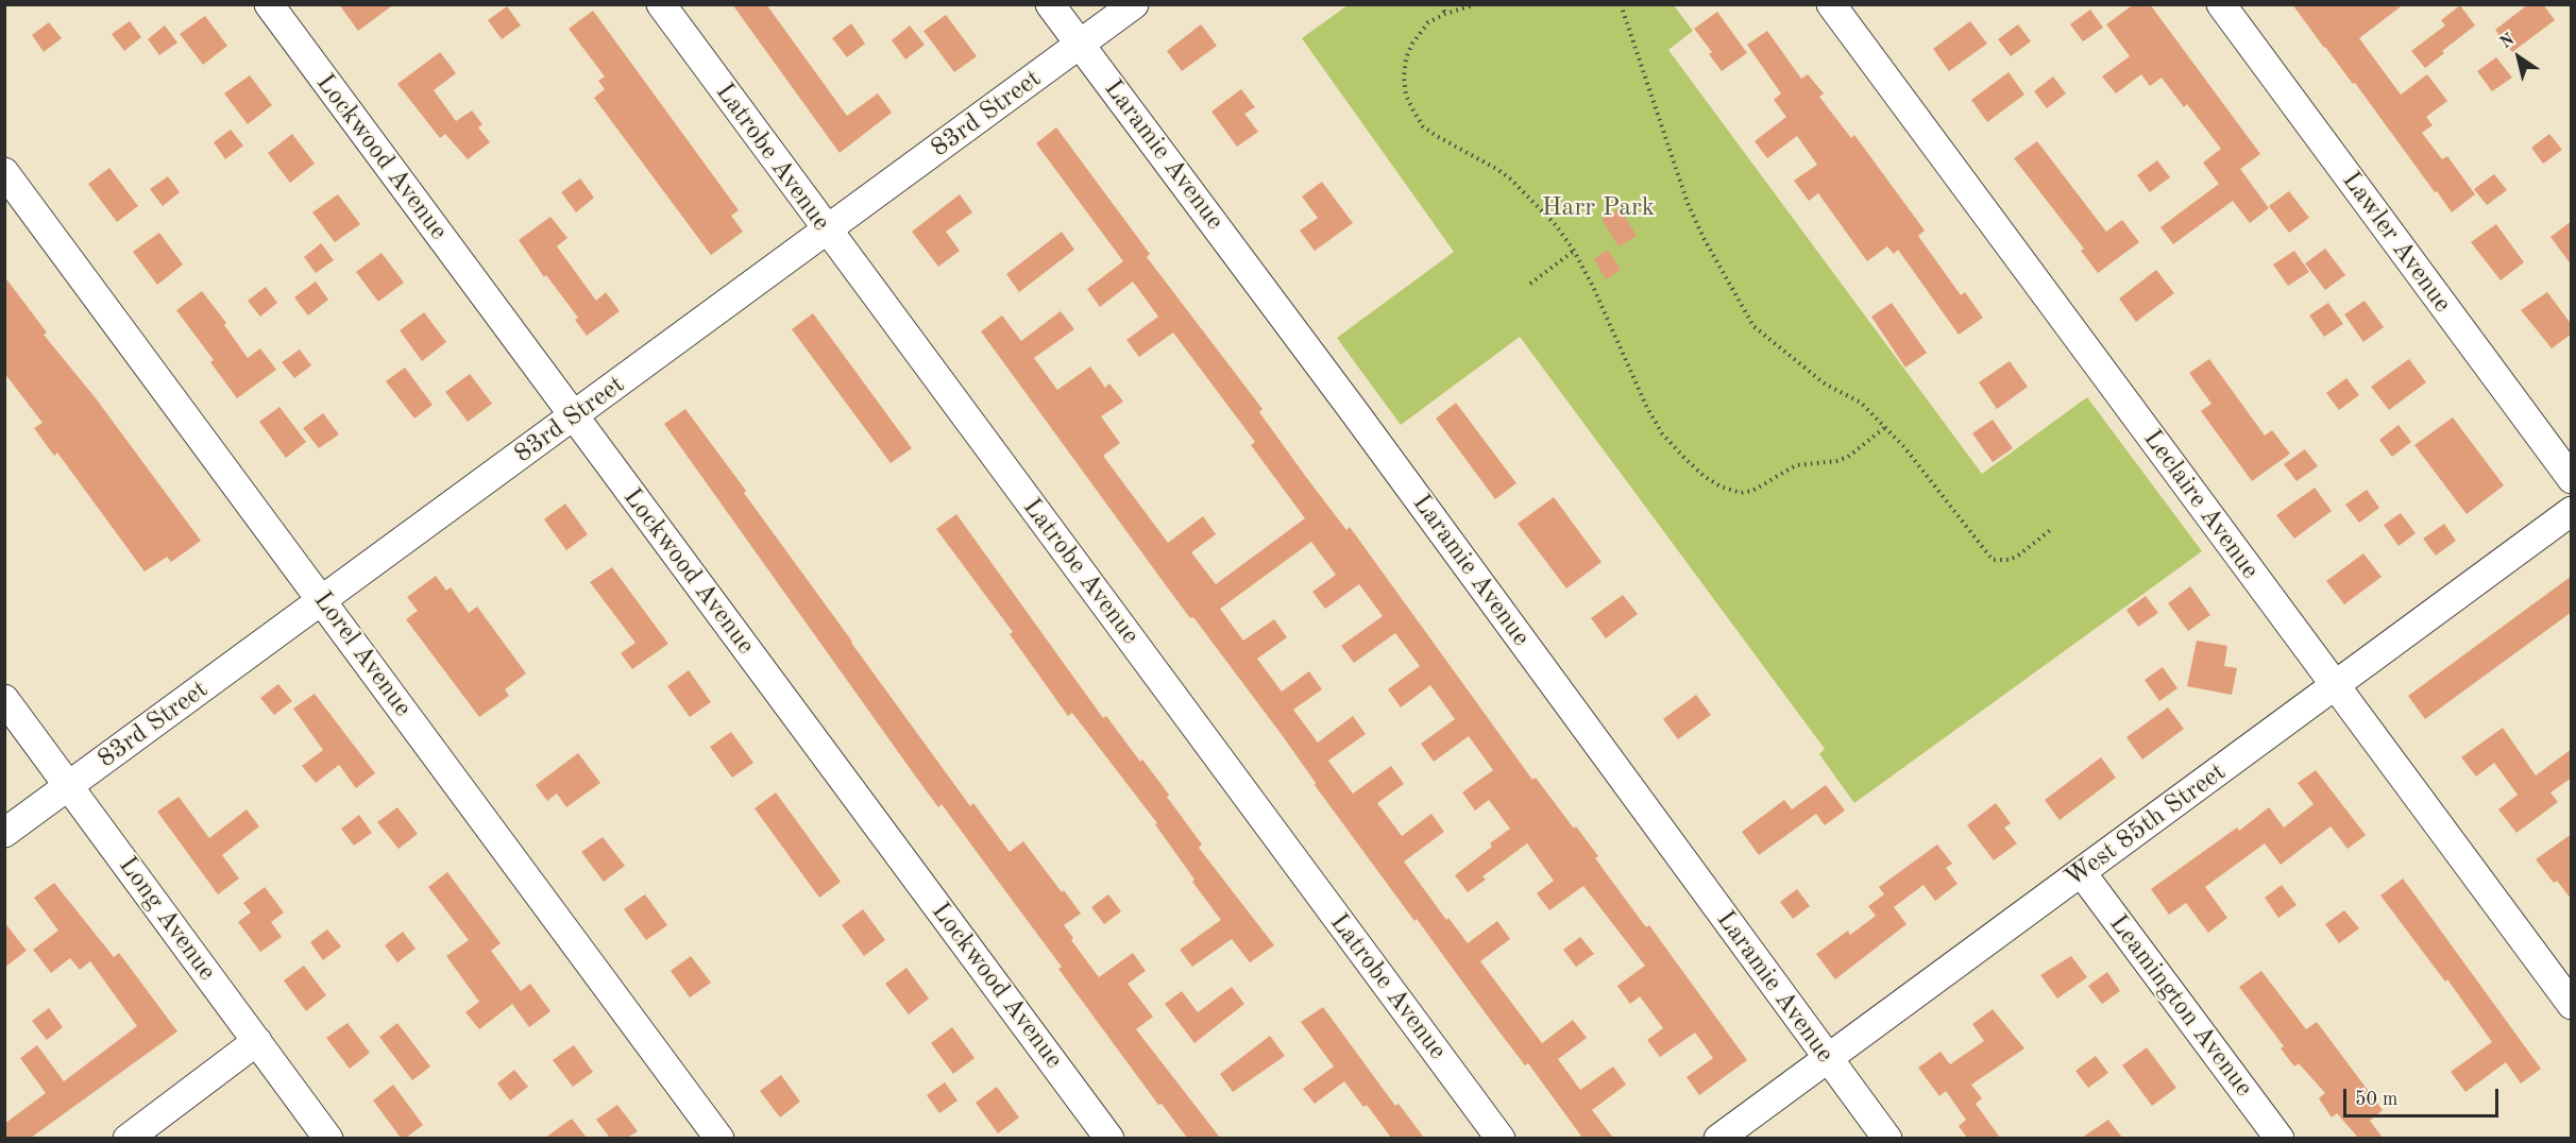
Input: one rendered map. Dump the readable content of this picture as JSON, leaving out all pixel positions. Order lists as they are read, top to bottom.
{
  "streets": {
    "street": [
      "83rd Street",
      "Laramie Avenue",
      "Lockwood Avenue",
      "Latrobe Avenue",
      "Lawler Avenue",
      "Leclaire Avenue",
      "Lorel Avenue",
      "West 85th Street",
      "Long Avenue",
      "Leamington Avenue"
    ]
  },
  "crossings": [
    ["83rd Street", "Laramie Avenue"],
    ["83rd Street", "Lockwood Avenue"],
    ["83rd Street", "Latrobe Avenue"],
    ["83rd Street", "Lorel Avenue"],
    ["83rd Street", "Long Avenue"],
    ["Laramie Avenue", "West 85th Street"],
    ["Leclaire Avenue", "West 85th Street"],
    ["West 85th Street", "Leamington Avenue"]
  ],
  "parks": ["Harr Park"],
  "scale_bar": "50 m",
  "north": "top left"
}
